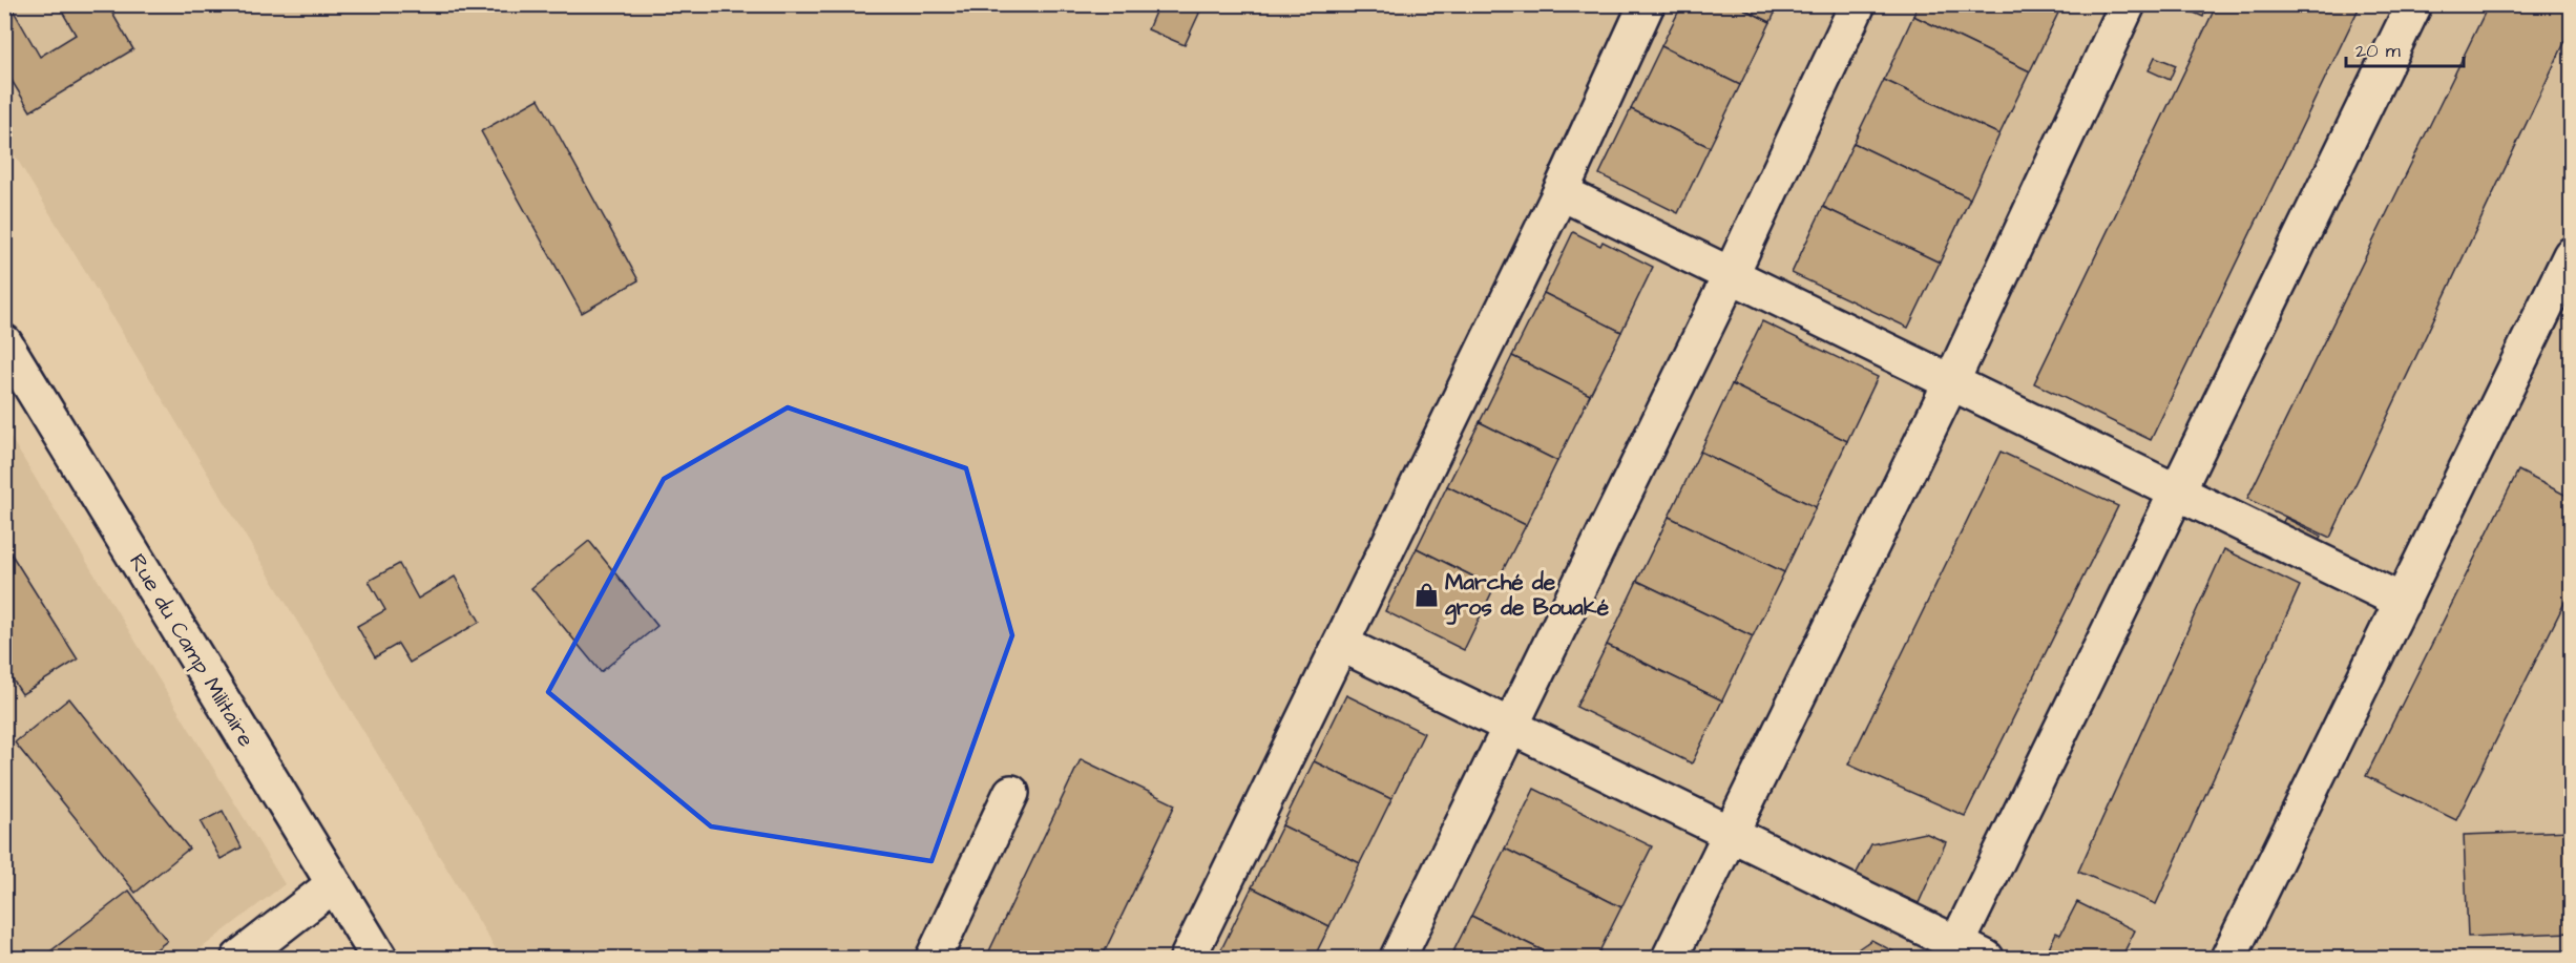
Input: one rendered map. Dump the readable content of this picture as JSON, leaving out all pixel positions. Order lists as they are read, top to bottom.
{
  "streets": {
    "street": ["Rue du Camp Militaire"]
  },
  "places": {
    "shop": ["Marché de gros de Bouaké"]
  },
  "scale_bar": "20 m"
}
